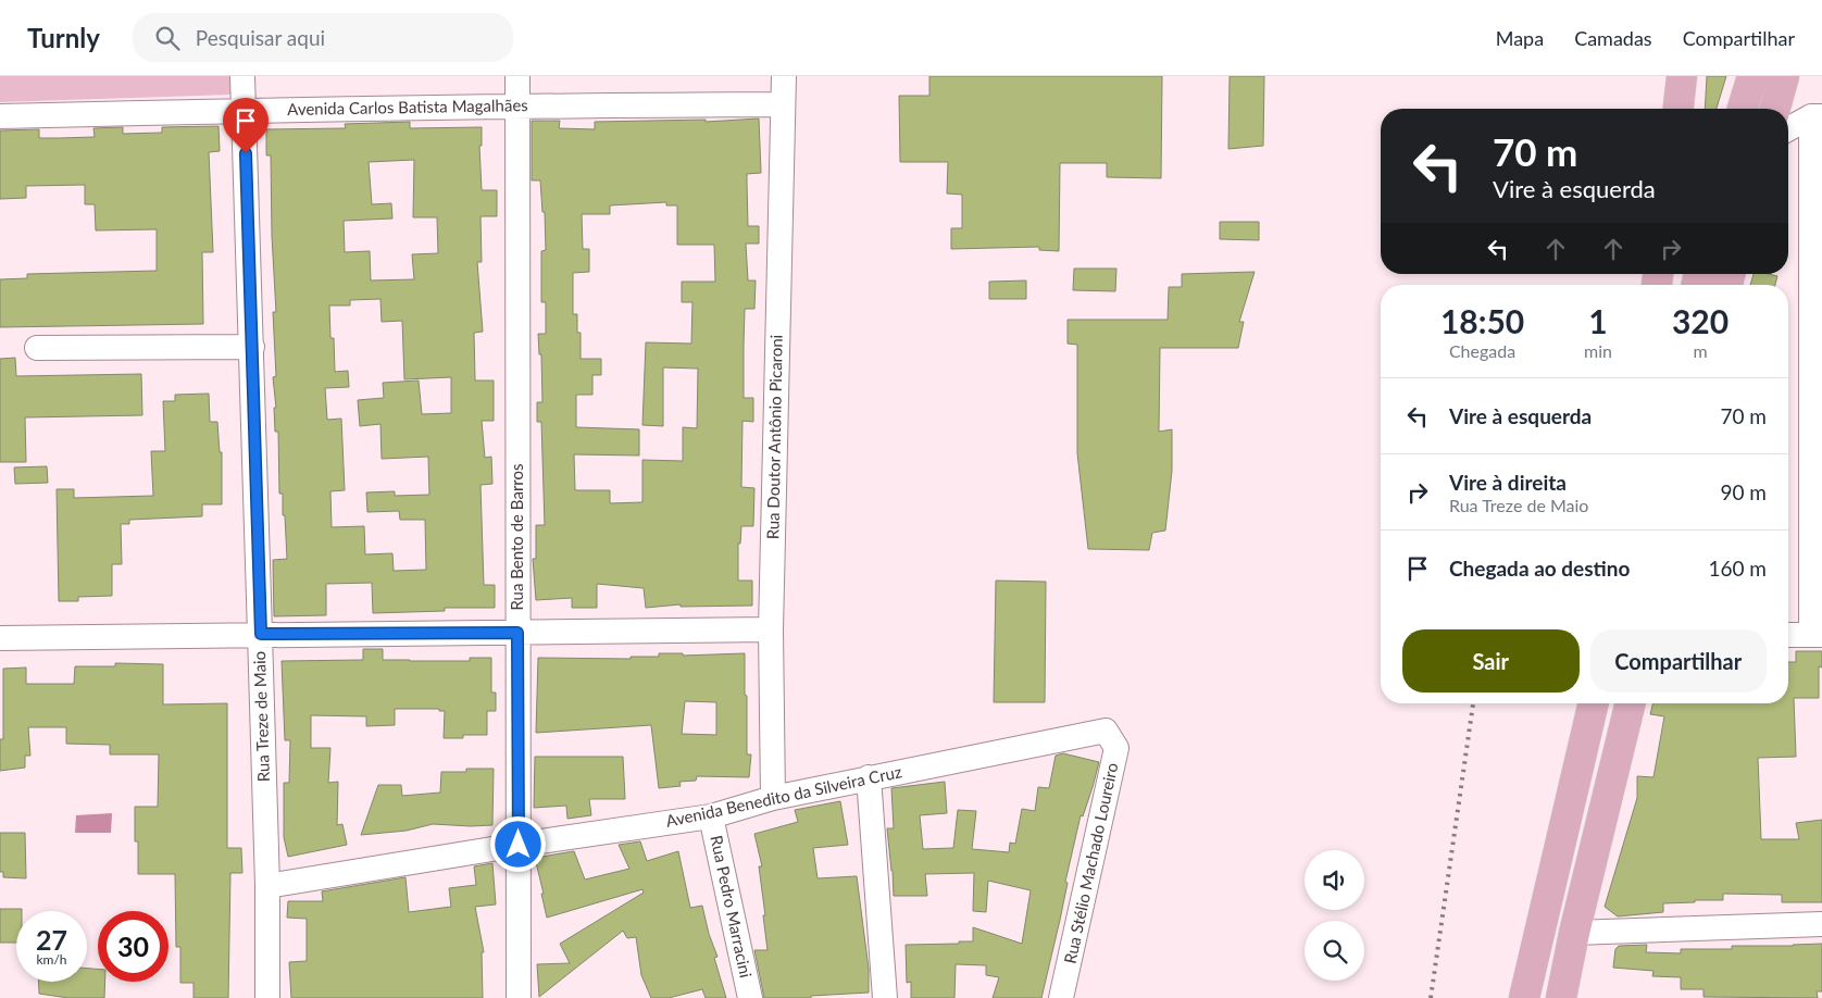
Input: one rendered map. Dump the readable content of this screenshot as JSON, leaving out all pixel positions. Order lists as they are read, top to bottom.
{
  "streets": {
    "street": [
      "Avenida Carlos Batista Magalhães",
      "Rua Doutor Antônio Picaroni",
      "Rua Bento de Barros",
      "Rua Treze de Maio",
      "Avenida Benedito da Silveira Cruz",
      "Rua Stélio Machado Loureiro",
      "Rua Pedro Marracini"
    ]
  },
  "crossings": [
    ["Avenida Carlos Batista Magalhães", "Rua Doutor Antônio Picaroni"],
    ["Avenida Carlos Batista Magalhães", "Rua Bento de Barros"],
    ["Avenida Carlos Batista Magalhães", "Rua Treze de Maio"],
    ["Rua Doutor Antônio Picaroni", "Avenida Benedito da Silveira Cruz"],
    ["Rua Bento de Barros", "Avenida Benedito da Silveira Cruz"],
    ["Rua Treze de Maio", "Avenida Benedito da Silveira Cruz"],
    ["Avenida Benedito da Silveira Cruz", "Rua Stélio Machado Loureiro"],
    ["Avenida Benedito da Silveira Cruz", "Rua Pedro Marracini"]
  ],
  "page": {
    "header": "Turnly",
    "search": "Pesquisar aqui",
    "nav": ["Mapa", "Camadas", "Compartilhar"],
    "turn": ["70 m", "Vire à esquerda"],
    "eta": [
      "18:50",
      "Chegada",
      "1",
      "min",
      "320",
      "m"
    ],
    "list": [
      {
        "name": "Vire à esquerda",
        "value": "70 m"
      },
      {
        "name": "Vire à direita",
        "note": "Rua Treze de Maio",
        "value": "90 m"
      },
      {
        "name": "Chegada ao destino",
        "value": "160 m"
      }
    ],
    "buttons": ["Sair", "Compartilhar"],
    "speed": "27 km/h",
    "limit": "30"
  }
}
